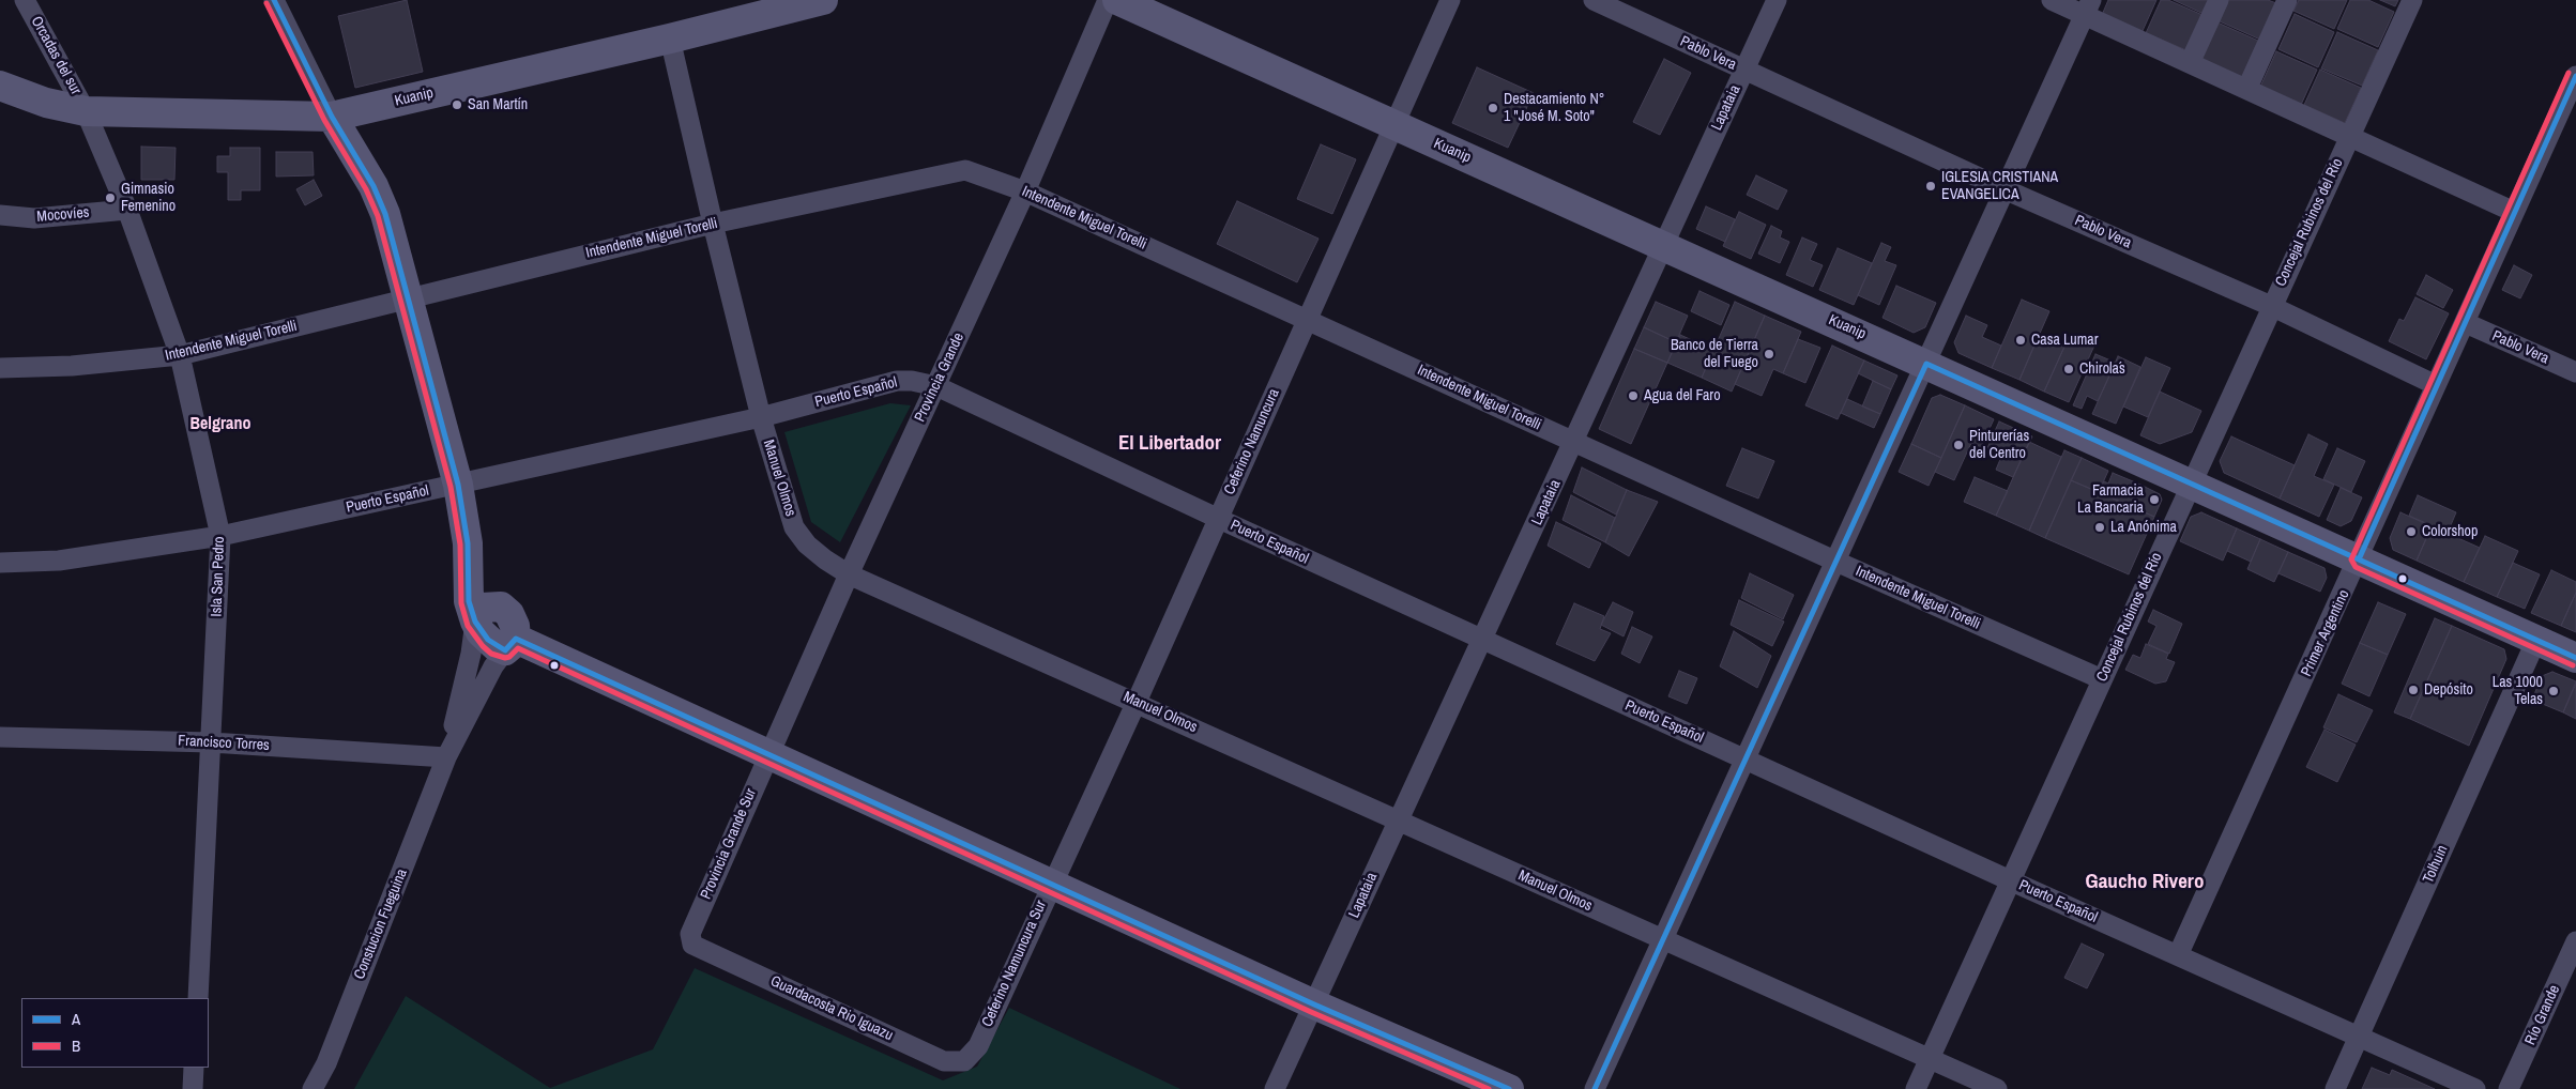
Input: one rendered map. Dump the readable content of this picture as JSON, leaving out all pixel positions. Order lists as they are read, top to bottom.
{
  "streets": {
    "main road": ["Kuanip"],
    "street": [
      "Pablo Vera",
      "Orcadas del sur",
      "Lapataia",
      "Mocovíes",
      "Intendente Miguel Torelli",
      "Concejal Rubinos del Río",
      "Provincia Grande",
      "Puerto Español",
      "Ceferino Namuncura",
      "Manuel Olmos",
      "Isla San Pedro",
      "Primer Argentino",
      "Francisco Torres",
      "Provincia Grande Sur",
      "Tolhuin",
      "Constucion Fueguina",
      "Ceferino Namuncura Sur",
      "Guardacosta Rio Iguazu",
      "Río Grande"
    ]
  },
  "crossings": [
    ["Pablo Vera", "Lapataia"],
    ["Pablo Vera", "Concejal Rubinos del Río"],
    ["Pablo Vera", "Primer Argentino"],
    ["Orcadas del sur", "Kuanip"],
    ["Orcadas del sur", "Isla San Pedro"],
    ["Kuanip", "Lapataia"],
    ["Kuanip", "Concejal Rubinos del Río"],
    ["Kuanip", "Ceferino Namuncura"],
    ["Kuanip", "Manuel Olmos"],
    ["Kuanip", "Isla San Pedro"],
    ["Kuanip", "Primer Argentino"],
    ["Kuanip", "Tolhuin"],
    ["Lapataia", "Intendente Miguel Torelli"],
    ["Lapataia", "Puerto Español"],
    ["Lapataia", "Manuel Olmos"],
    ["Mocovíes", "Isla San Pedro"],
    ["Intendente Miguel Torelli", "Concejal Rubinos del Río"],
    ["Intendente Miguel Torelli", "Provincia Grande"],
    ["Intendente Miguel Torelli", "Ceferino Namuncura"],
    ["Intendente Miguel Torelli", "Manuel Olmos"],
    ["Intendente Miguel Torelli", "Isla San Pedro"],
    ["Concejal Rubinos del Río", "Puerto Español"],
    ["Concejal Rubinos del Río", "Manuel Olmos"],
    ["Provincia Grande", "Puerto Español"],
    ["Provincia Grande", "Manuel Olmos"],
    ["Provincia Grande", "Provincia Grande Sur"],
    ["Puerto Español", "Ceferino Namuncura"],
    ["Puerto Español", "Manuel Olmos"],
    ["Puerto Español", "Isla San Pedro"],
    ["Puerto Español", "Primer Argentino"],
    ["Puerto Español", "Tolhuin"],
    ["Ceferino Namuncura", "Manuel Olmos"],
    ["Ceferino Namuncura", "Ceferino Namuncura Sur"],
    ["Isla San Pedro", "Francisco Torres"],
    ["Francisco Torres", "Constucion Fueguina"],
    ["Provincia Grande Sur", "Guardacosta Rio Iguazu"],
    ["Ceferino Namuncura Sur", "Guardacosta Rio Iguazu"]
  ],
  "districts": ["Belgrano", "El Libertador", "Gaucho Rivero"],
  "places": [
    "San Martín",
    "Destacamiento N° 1 \"José M. Soto\"",
    "IGLESIA CRISTIANA EVANGELICA",
    "Gimnasio Femenino",
    "Casa Lumar",
    "Banco de Tierra del Fuego",
    "Chirola´s",
    "Agua del Faro",
    "Pinturerías del Centro",
    "Farmacia La Bancaria",
    "La Anónima",
    "Colorshop",
    "Depósito",
    "Las 1000 Telas"
  ],
  "lines": ["transit line A", "transit line B"],
  "legend": ["A", "B"]
}
